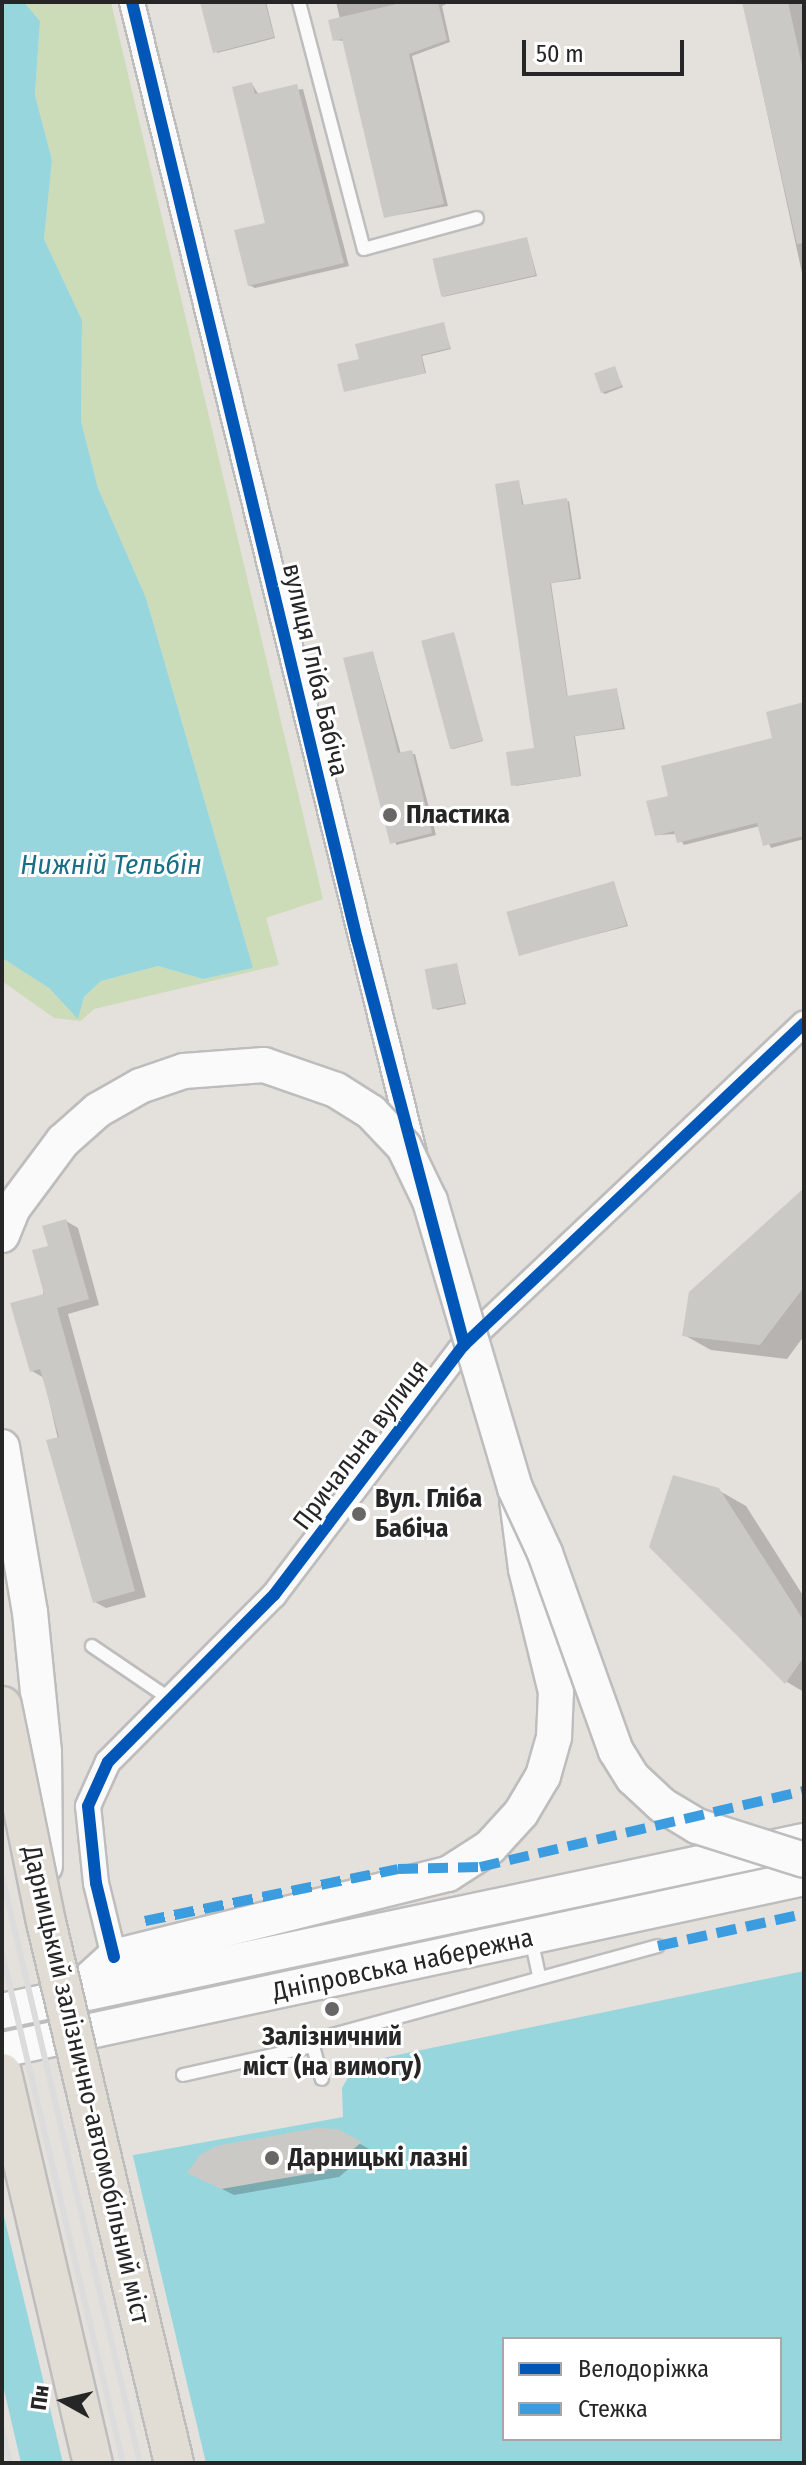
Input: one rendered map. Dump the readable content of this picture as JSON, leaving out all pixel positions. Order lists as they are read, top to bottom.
{
  "streets": {
    "main road": ["Дніпровська набережна", "Дарницький залізнично-автомобільний міст"],
    "street": ["вулиця Гліба Бабіча", "Причальна вулиця"]
  },
  "crossings": [
    ["вулиця Гліба Бабіча", "Причальна вулиця"]
  ],
  "water": ["Нижній Тельбін"],
  "places": [
    "Пластика",
    "Вул. Гліба Бабіча",
    "Залізничний міст (на вимогу)",
    "Дарницькі лазні"
  ],
  "legend": ["Велодоріжка", "Стежка"],
  "scale_bar": "50 m",
  "north": "left"
}
